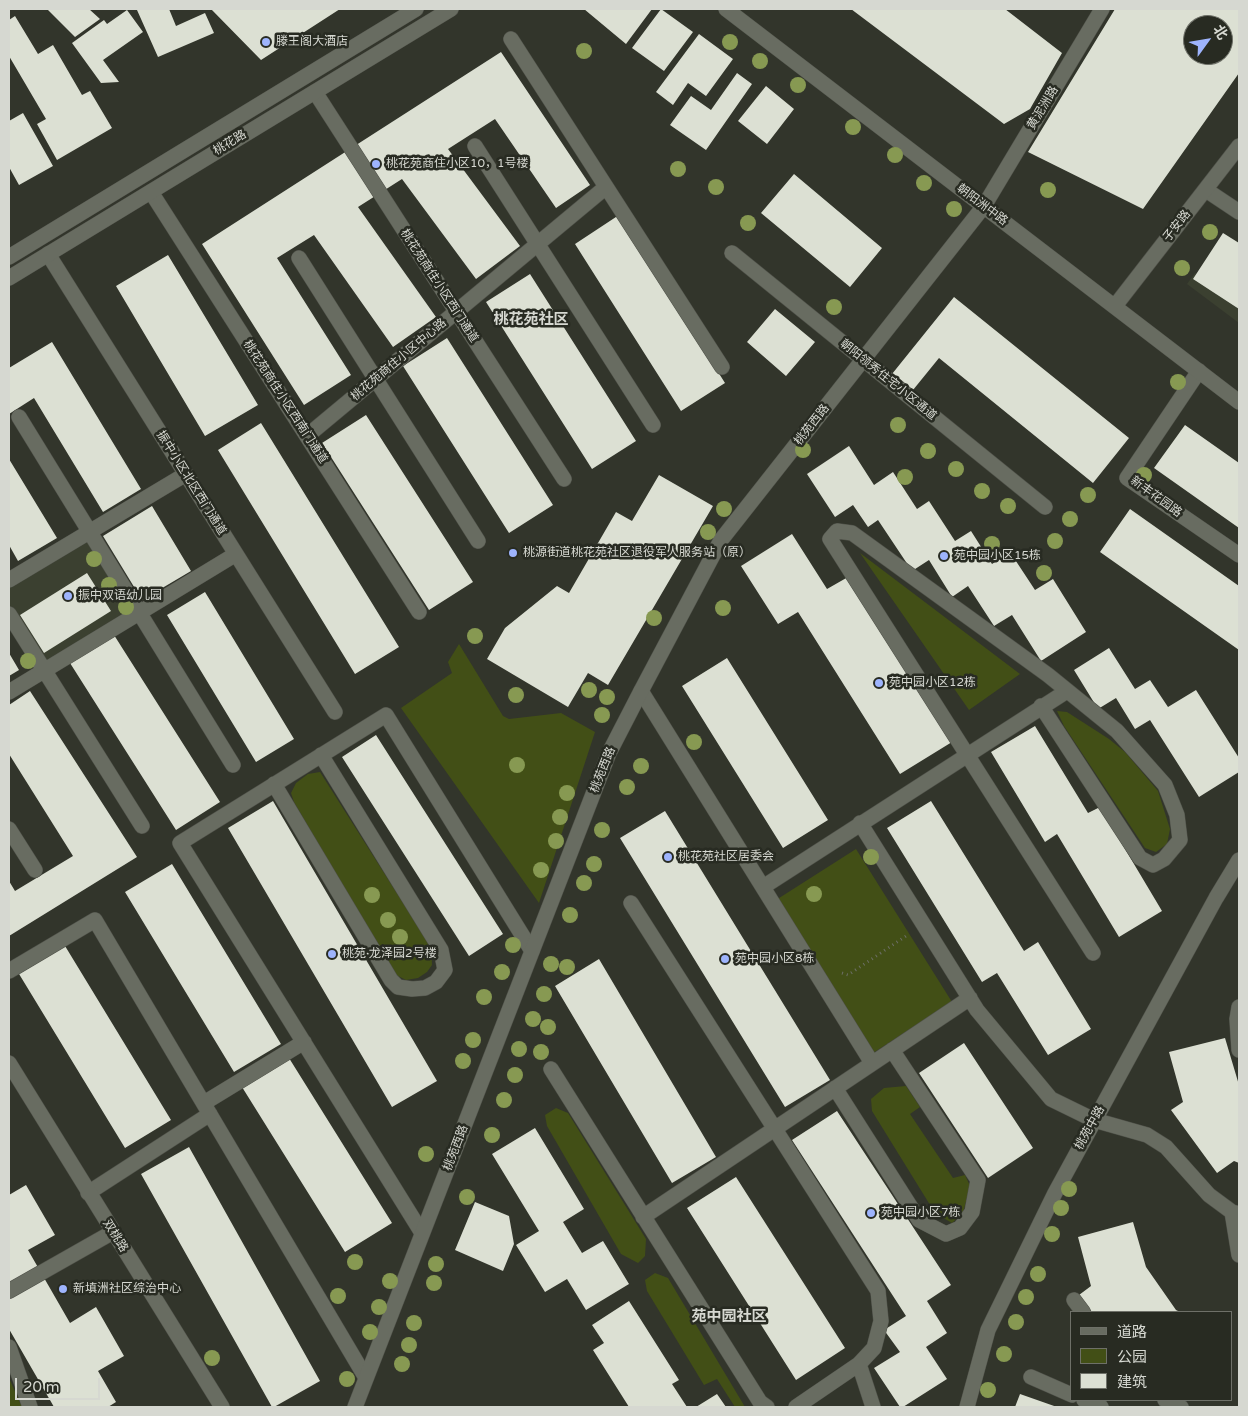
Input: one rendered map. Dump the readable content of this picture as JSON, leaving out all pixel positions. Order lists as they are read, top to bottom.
{
  "streets": {
    "street": [
      "黄泥洲路",
      "桃花路",
      "朝阳洲中路",
      "子安路",
      "桃花苑商住小区西门通道",
      "桃花苑商住小区中心路",
      "朝阳领秀住宅小区通道",
      "桃花苑商住小区西南门通道",
      "桃苑西路",
      "振中小区北区西门通道",
      "新丰花园路",
      "桃苑中路",
      "双桃路"
    ]
  },
  "crossings": [
    ["黄泥洲路", "朝阳洲中路"],
    ["黄泥洲路", "桃苑西路"],
    ["桃花路", "桃花苑商住小区西门通道"],
    ["桃花路", "桃花苑商住小区西南门通道"],
    ["桃花路", "振中小区北区西门通道"],
    ["朝阳洲中路", "子安路"],
    ["朝阳洲中路", "桃苑西路"],
    ["朝阳洲中路", "新丰花园路"],
    ["桃花苑商住小区西门通道", "桃花苑商住小区中心路"],
    ["桃花苑商住小区中心路", "桃花苑商住小区西南门通道"],
    ["朝阳领秀住宅小区通道", "桃苑西路"]
  ],
  "districts": ["桃花苑社区", "苑中园社区"],
  "places": [
    "滕王阁大酒店",
    "桃花苑商住小区10，1号楼",
    "桃源街道桃花苑社区退役军人服务站（原）",
    "苑中园小区15栋",
    "振中双语幼儿园",
    "苑中园小区12栋",
    "桃花苑社区居委会",
    "桃苑·龙泽园2号楼",
    "苑中园小区8栋",
    "苑中园小区7栋",
    "新填洲社区综治中心"
  ],
  "legend": ["道路", "公园", "建筑"],
  "scale_bar": "20 m",
  "north": "top right"
}
